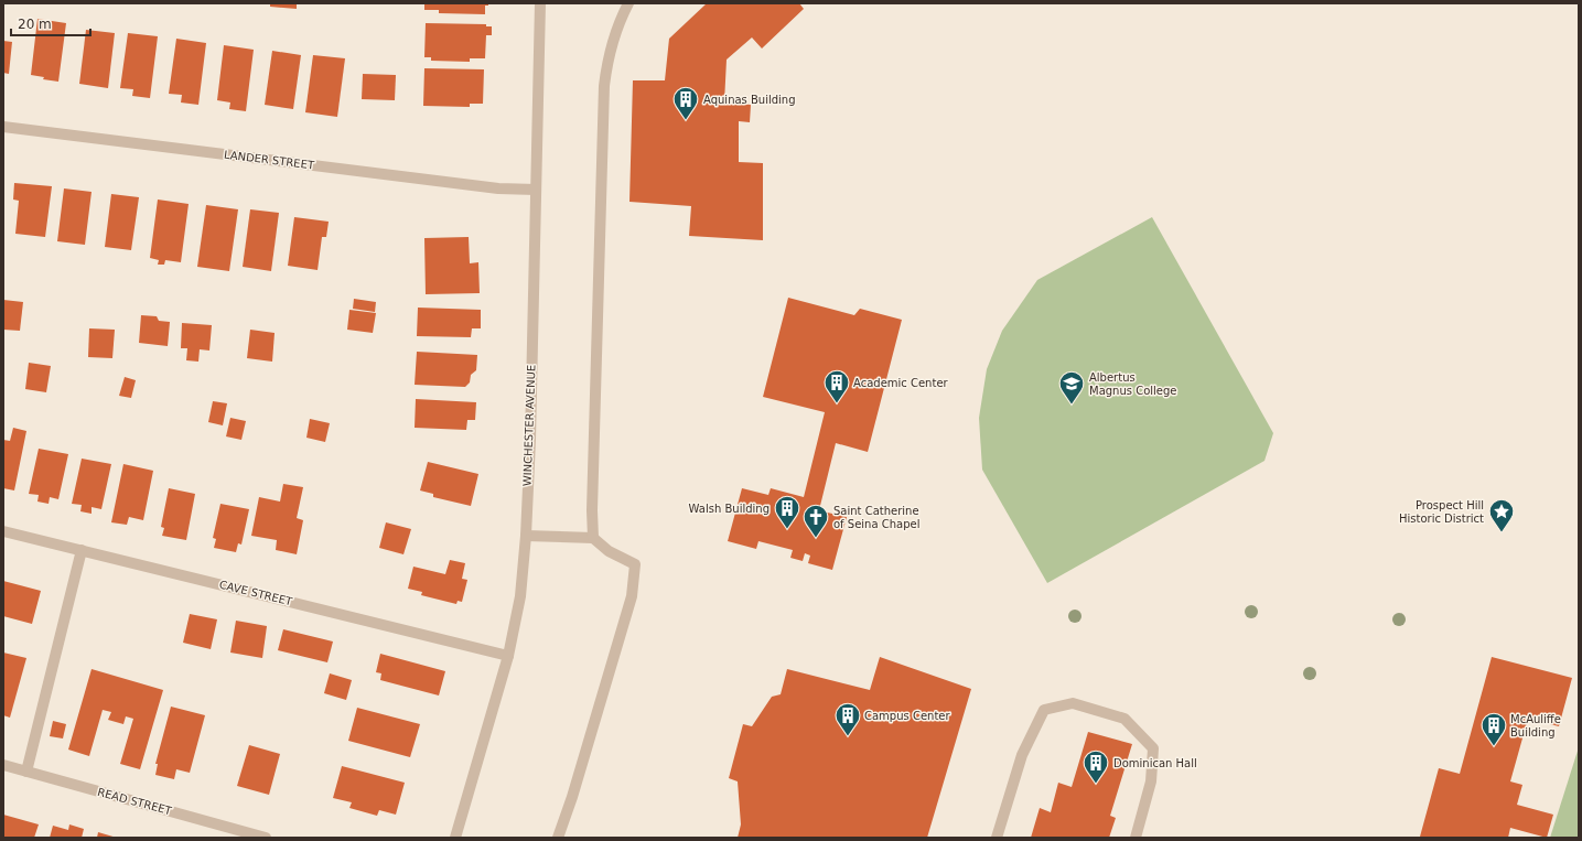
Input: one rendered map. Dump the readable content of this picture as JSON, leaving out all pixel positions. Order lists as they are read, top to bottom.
{
  "streets": {
    "street": [
      "LANDER STREET",
      "WINCHESTER AVENUE",
      "CAVE STREET",
      "READ STREET"
    ]
  },
  "crossings": [
    ["LANDER STREET", "WINCHESTER AVENUE"],
    ["WINCHESTER AVENUE", "CAVE STREET"]
  ],
  "places": {
    "building": [
      "Aquinas Building",
      "Academic Center",
      "Walsh Building",
      "Campus Center",
      "McAuliffe Building",
      "Dominican Hall"
    ],
    "school or university": ["Albertus Magnus College"],
    "place": ["Prospect Hill Historic District"],
    "church": ["Saint Catherine of Seina Chapel"]
  },
  "scale_bar": "20 m"
}
